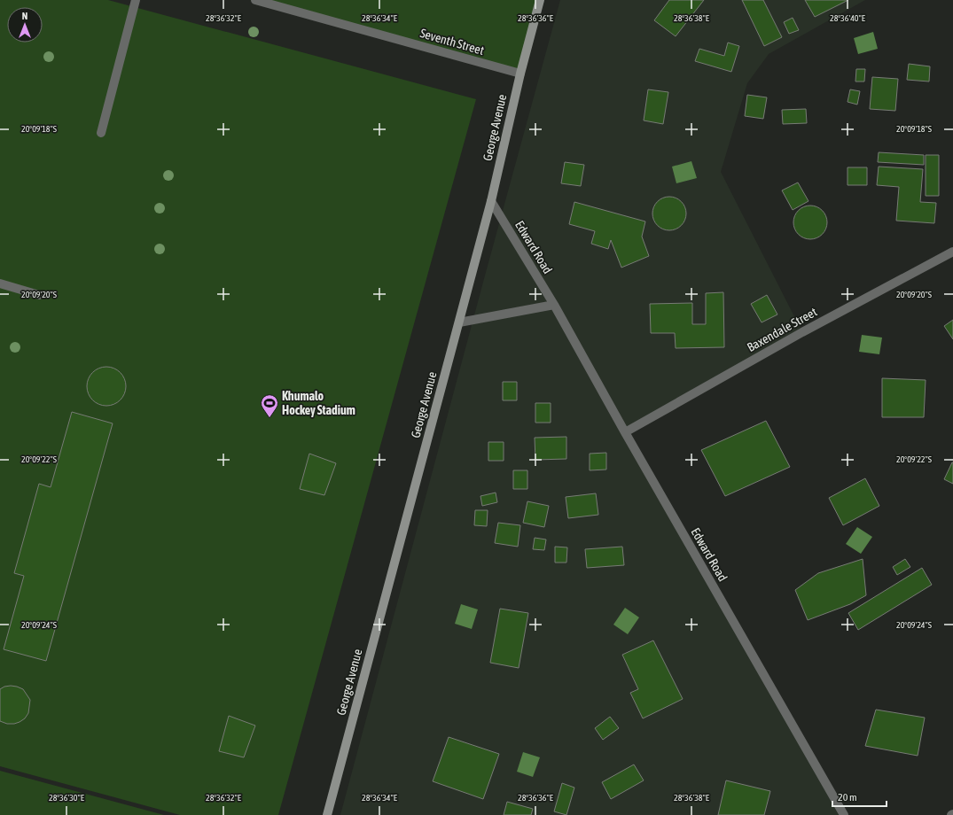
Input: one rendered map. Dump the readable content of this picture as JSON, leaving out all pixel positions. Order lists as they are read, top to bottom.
{
  "streets": {
    "main road": ["George Avenue"],
    "street": ["Seventh Street", "Edward Road", "Baxendale Street"]
  },
  "crossings": [
    ["Seventh Street", "George Avenue"],
    ["George Avenue", "Edward Road"],
    ["Edward Road", "Baxendale Street"]
  ],
  "places": {
    "sports": ["Khumalo Hockey Stadium"]
  },
  "scale_bar": "20 m",
  "north": "top",
  "coordinates": [
    "28°36'32\"E",
    "28°36'34\"E",
    "28°36'36\"E",
    "28°36'38\"E",
    "28°36'40\"E",
    "20°09'18\"S",
    "20°09'20\"S",
    "20°09'22\"S",
    "20°09'24\"S",
    "28°36'30\"E"
  ]
}
